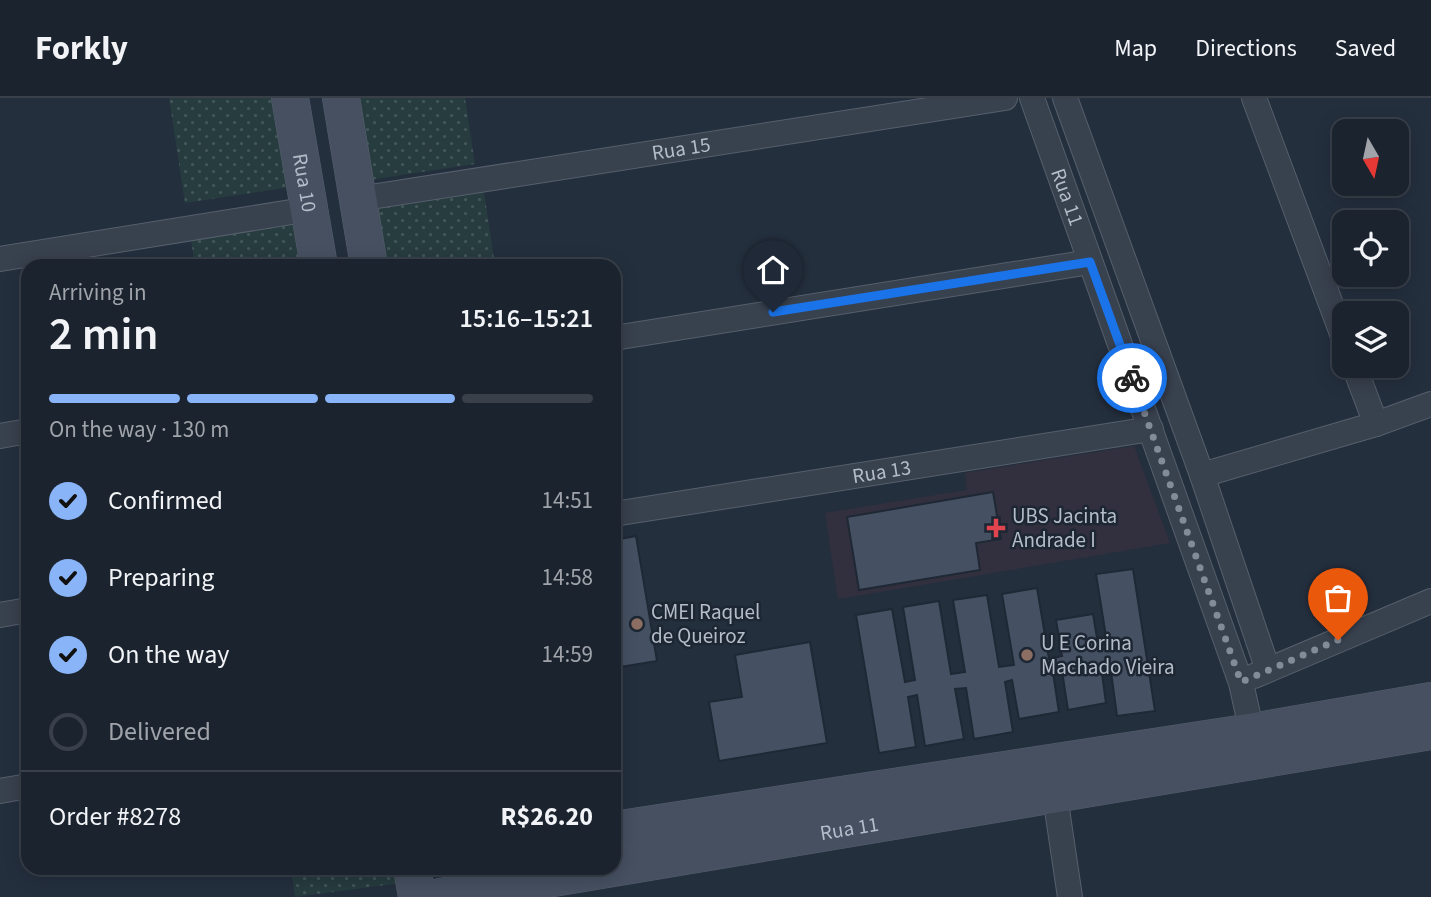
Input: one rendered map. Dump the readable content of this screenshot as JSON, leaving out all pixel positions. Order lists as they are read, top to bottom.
{
  "streets": {
    "main road": ["Rua 10", "Rua 11"],
    "street": ["Rua 15", "Rua 13"]
  },
  "crossings": [
    ["Rua 11", "Rua 13"]
  ],
  "places": {
    "health": ["UBS Jacinta Andrade I"],
    "other": ["CMEI Raquel de Queiroz", "U E Corina Machado Vieira"]
  },
  "north": "bottom",
  "page": {
    "header": "Forkly",
    "nav": ["Map", "Directions", "Saved"],
    "heading": ["2 min", "Arriving in", "15:16–15:21"],
    "panel": ["Order #8278", "R$26.20"],
    "bar": "On the way · 130 m",
    "list": [
      ["Confirmed", "14:51"],
      ["Preparing", "14:58"],
      ["On the way", "14:59"],
      "Delivered"
    ]
  }
}
